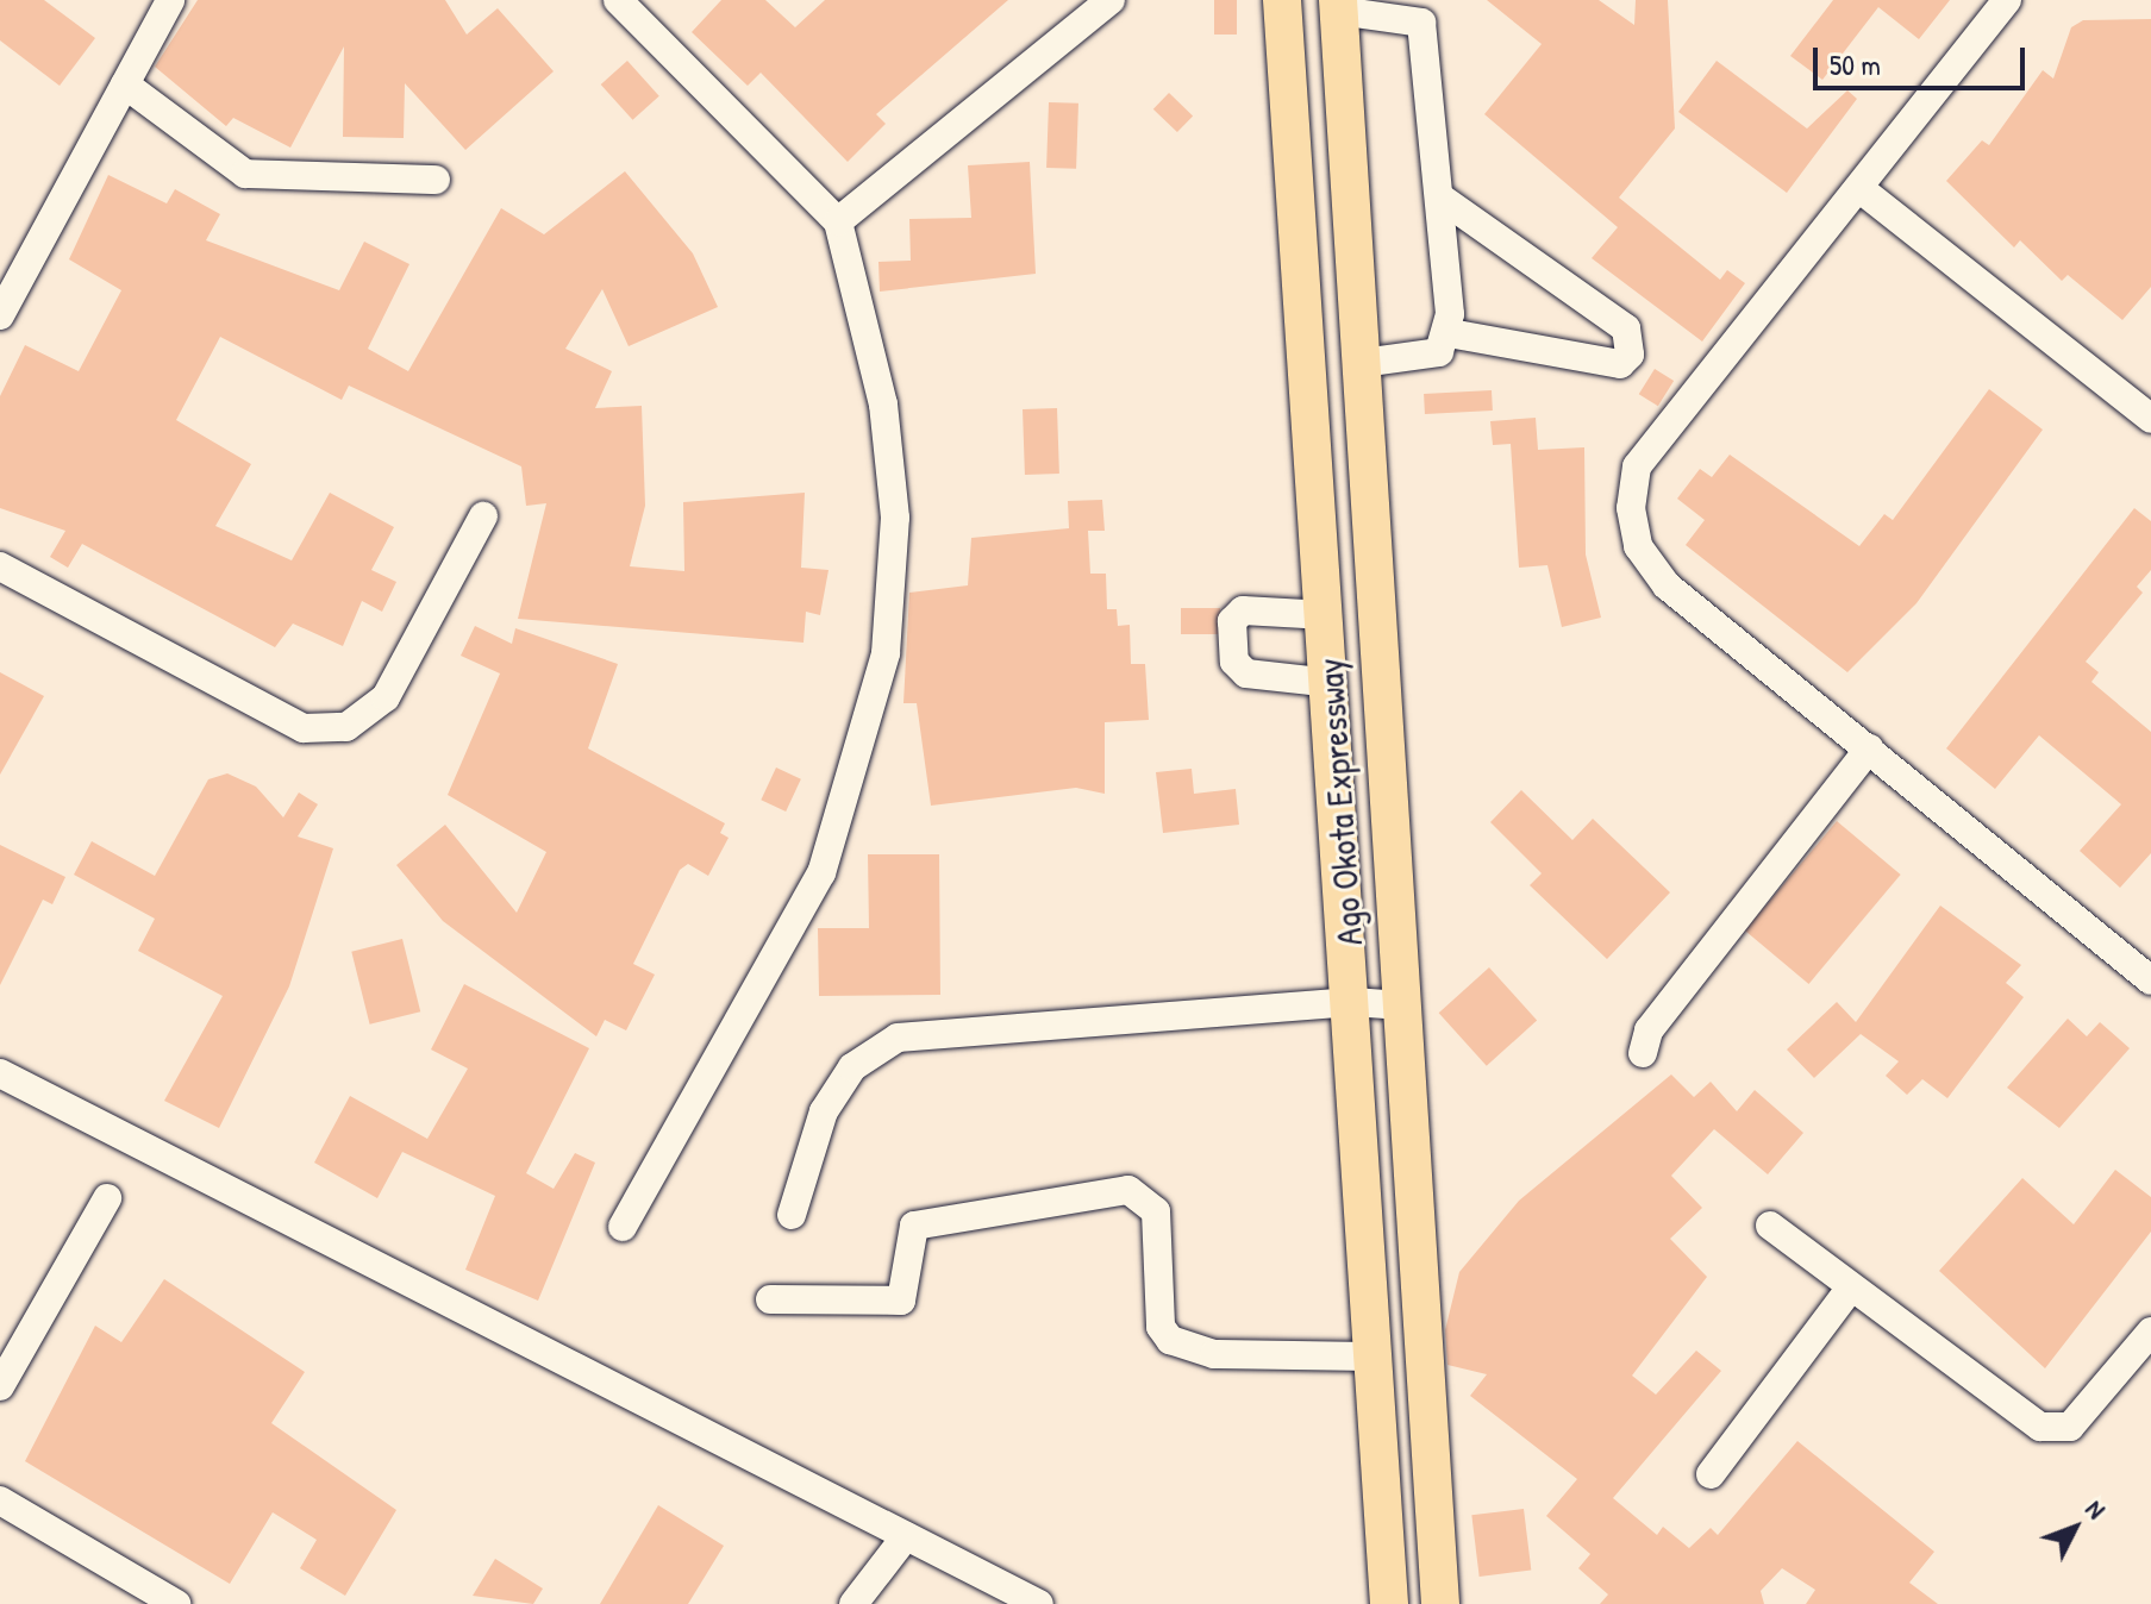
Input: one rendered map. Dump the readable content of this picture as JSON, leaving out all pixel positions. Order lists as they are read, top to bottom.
{
  "streets": {
    "main road": ["Ago Okota Expressway"]
  },
  "scale_bar": "50 m",
  "north": "top right"
}
